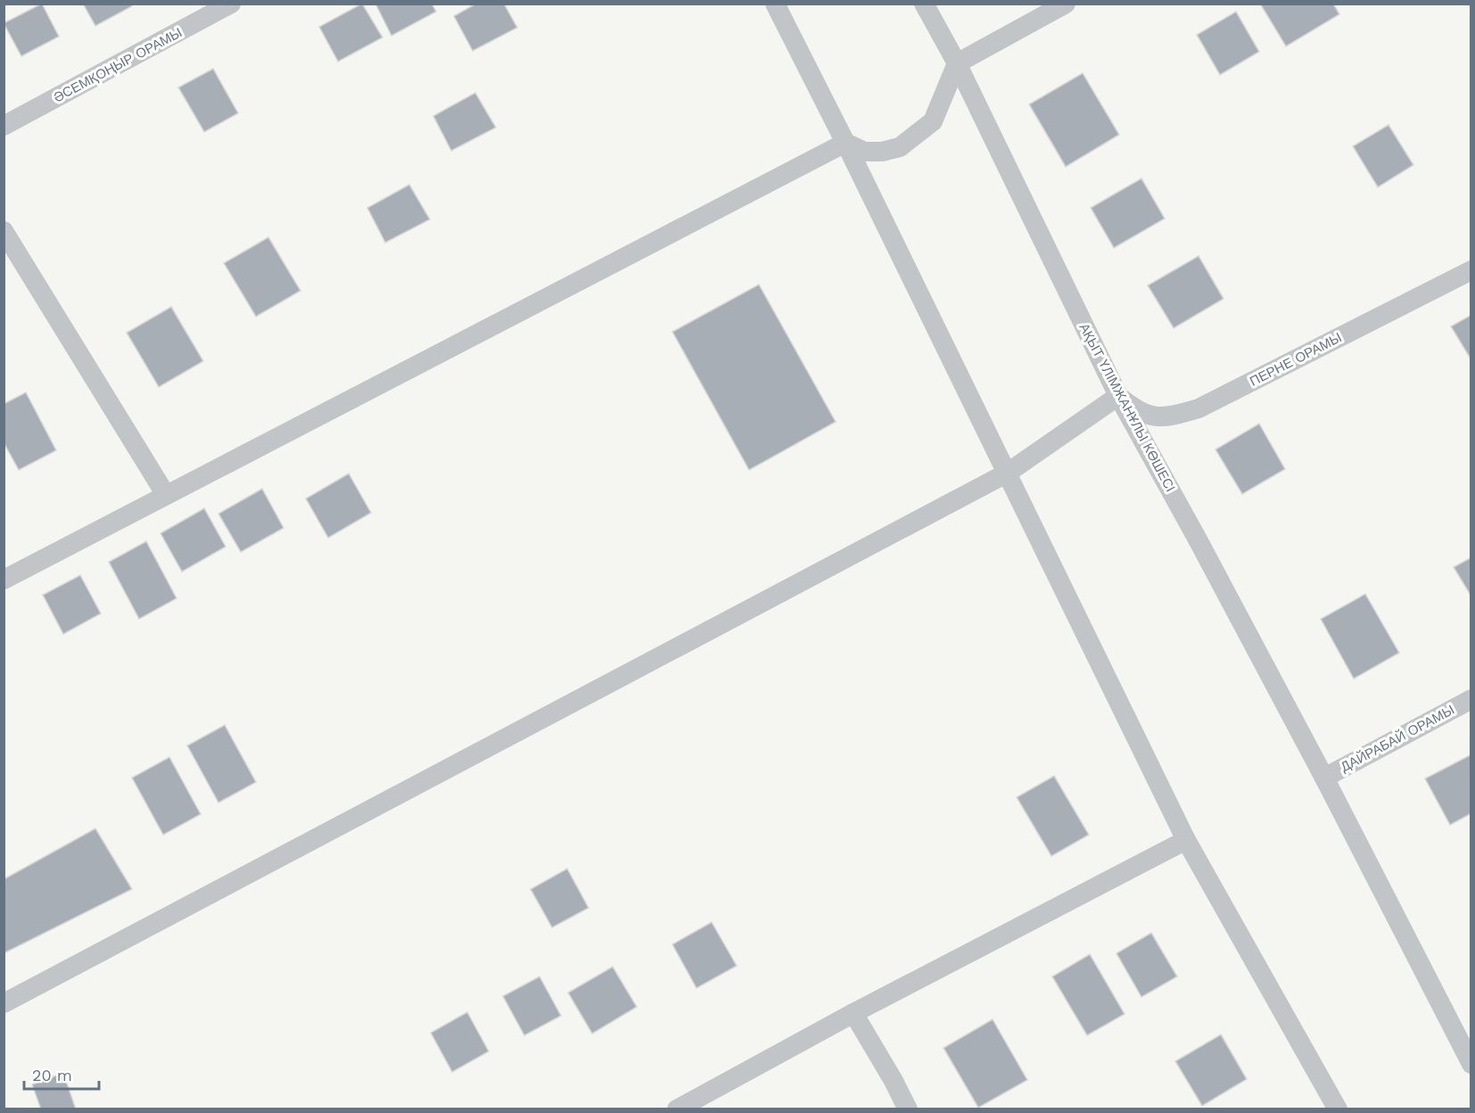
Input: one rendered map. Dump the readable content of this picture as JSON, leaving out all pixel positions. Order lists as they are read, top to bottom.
{
  "streets": {
    "street": [
      "ӘСЕМҚОҢЫР ОРАМЫ",
      "ПЕРНЕ ОРАМЫ",
      "АҚЫТ ҮЛІМЖАНҰЛЫ КӨШЕСІ",
      "ДАЙРАБАЙ ОРАМЫ"
    ]
  },
  "crossings": [
    ["ПЕРНЕ ОРАМЫ", "АҚЫТ ҮЛІМЖАНҰЛЫ КӨШЕСІ"],
    ["АҚЫТ ҮЛІМЖАНҰЛЫ КӨШЕСІ", "ДАЙРАБАЙ ОРАМЫ"]
  ],
  "scale_bar": "20 m"
}
